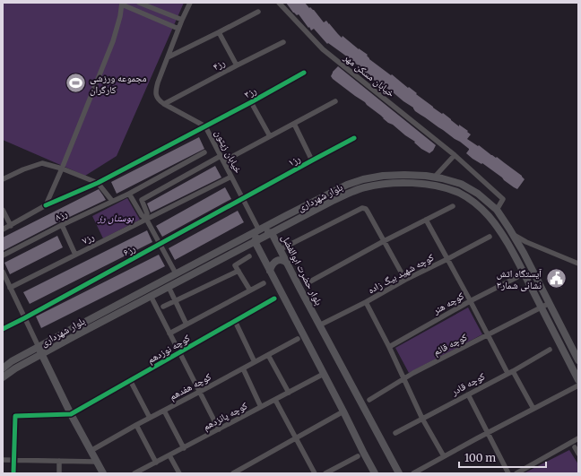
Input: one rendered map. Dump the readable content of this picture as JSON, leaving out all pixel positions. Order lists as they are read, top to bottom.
{
  "streets": {
    "main road": ["بلوار شهرداری", "بلوار حضرت ابوالفضل"],
    "street": [
      "رز۴",
      "خیابان مسکن مهر",
      "رز۳",
      "خیابان زیتون",
      "رز۱",
      "رز۸",
      "رز۷",
      "رز۶",
      "کوچه شهید بیگ زاده",
      "کوچه هنر",
      "کوچه قائم",
      "کوچه نوزدهم",
      "کوچه قادر",
      "کوچه هفدهم",
      "کوچه پانزدهم"
    ]
  },
  "crossings": [
    ["رز۴", "خیابان زیتون"],
    ["خیابان مسکن مهر", "بلوار شهرداری"],
    ["رز۳", "خیابان زیتون"],
    ["خیابان زیتون", "رز۱"],
    ["خیابان زیتون", "بلوار شهرداری"],
    ["خیابان زیتون", "رز۷"],
    ["خیابان زیتون", "رز۶"],
    ["خیابان زیتون", "بلوار حضرت ابوالفضل"],
    ["رز۱", "رز۶"],
    ["بلوار شهرداری", "بلوار حضرت ابوالفضل"],
    ["بلوار شهرداری", "کوچه قائم"],
    ["بلوار حضرت ابوالفضل", "کوچه شهید بیگ زاده"]
  ],
  "parks": ["بوستان رز"],
  "places": {
    "sports": ["مجموعه ورزشی کارگران"],
    "public building": ["آیستگاه اتش نشانی شمار۳"]
  },
  "scale_bar": "100 m"
}
